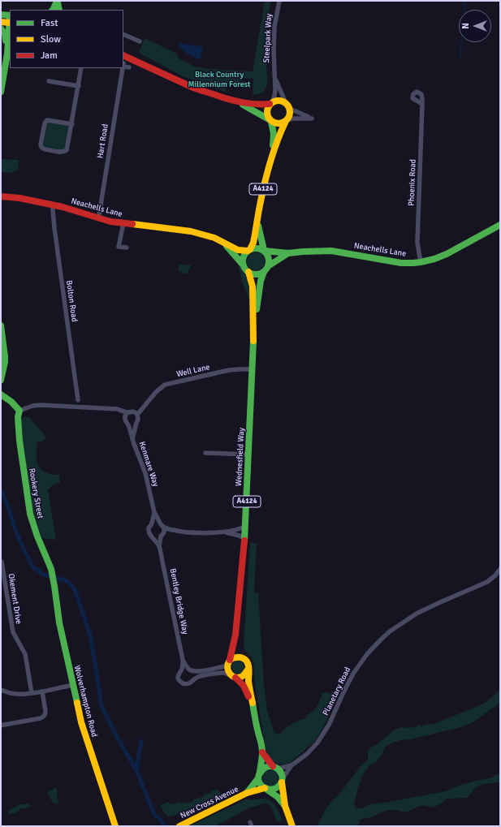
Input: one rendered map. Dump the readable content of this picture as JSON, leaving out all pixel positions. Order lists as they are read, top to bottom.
{
  "streets": {
    "main road": [
      "A4124",
      "Neachells Lane",
      "Wednesfield Way",
      "Rookery Street",
      "Wolverhampton Road",
      "New Cross Avenue"
    ],
    "street": [
      "Steelpark Way",
      "Hart Road",
      "Phoenix Road",
      "Bolton Road",
      "Well Lane",
      "Kenmare Way",
      "Okement Drive",
      "Bentley Bridge Way",
      "Planetary Road"
    ]
  },
  "crossings": [
    ["Steelpark Way", "A4124"],
    ["Hart Road", "Neachells Lane"],
    ["Phoenix Road", "Neachells Lane"],
    ["A4124", "Neachells Lane"],
    ["A4124", "Wednesfield Way"],
    ["Neachells Lane", "Bolton Road"],
    ["Neachells Lane", "Wednesfield Way"],
    ["Well Lane", "Wednesfield Way"],
    ["Well Lane", "Kenmare Way"],
    ["Rookery Street", "Wolverhampton Road"],
    ["Planetary Road", "New Cross Avenue"]
  ],
  "parks": ["Black Country Millennium Forest"],
  "legend": ["Fast", "Slow", "Jam"],
  "north": "left"
}
